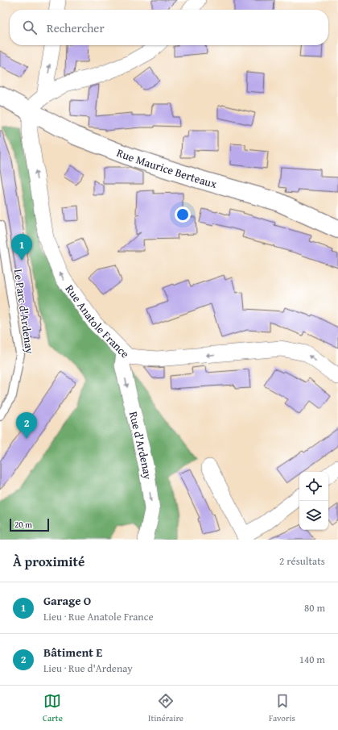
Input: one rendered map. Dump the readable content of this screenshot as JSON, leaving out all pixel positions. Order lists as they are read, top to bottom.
{
  "streets": {
    "main road": ["Rue Maurice Berteaux"],
    "street": ["Rue Anatole France", "Rue d'Ardenay"],
    "lane": ["Le Parc d'Ardenay"]
  },
  "crossings": [
    ["Rue Maurice Berteaux", "Rue Anatole France"],
    ["Rue Anatole France", "Rue d'Ardenay"]
  ],
  "one_way": ["Rue Anatole France"],
  "scale_bar": "20 m",
  "page": {
    "search": "Rechercher",
    "pins": ["1", "2"],
    "scale": "20 m",
    "heading": ["À proximité", "2 résultats"],
    "list": [
      {
        "mark": "1",
        "name": "Garage O",
        "note": "Lieu · Rue Anatole France",
        "value": "80 m"
      },
      {
        "mark": "2",
        "name": "Bâtiment E",
        "note": "Lieu · Rue d'Ardenay",
        "value": "140 m"
      }
    ],
    "nav": ["Carte", "Itinéraire", "Favoris"]
  }
}
